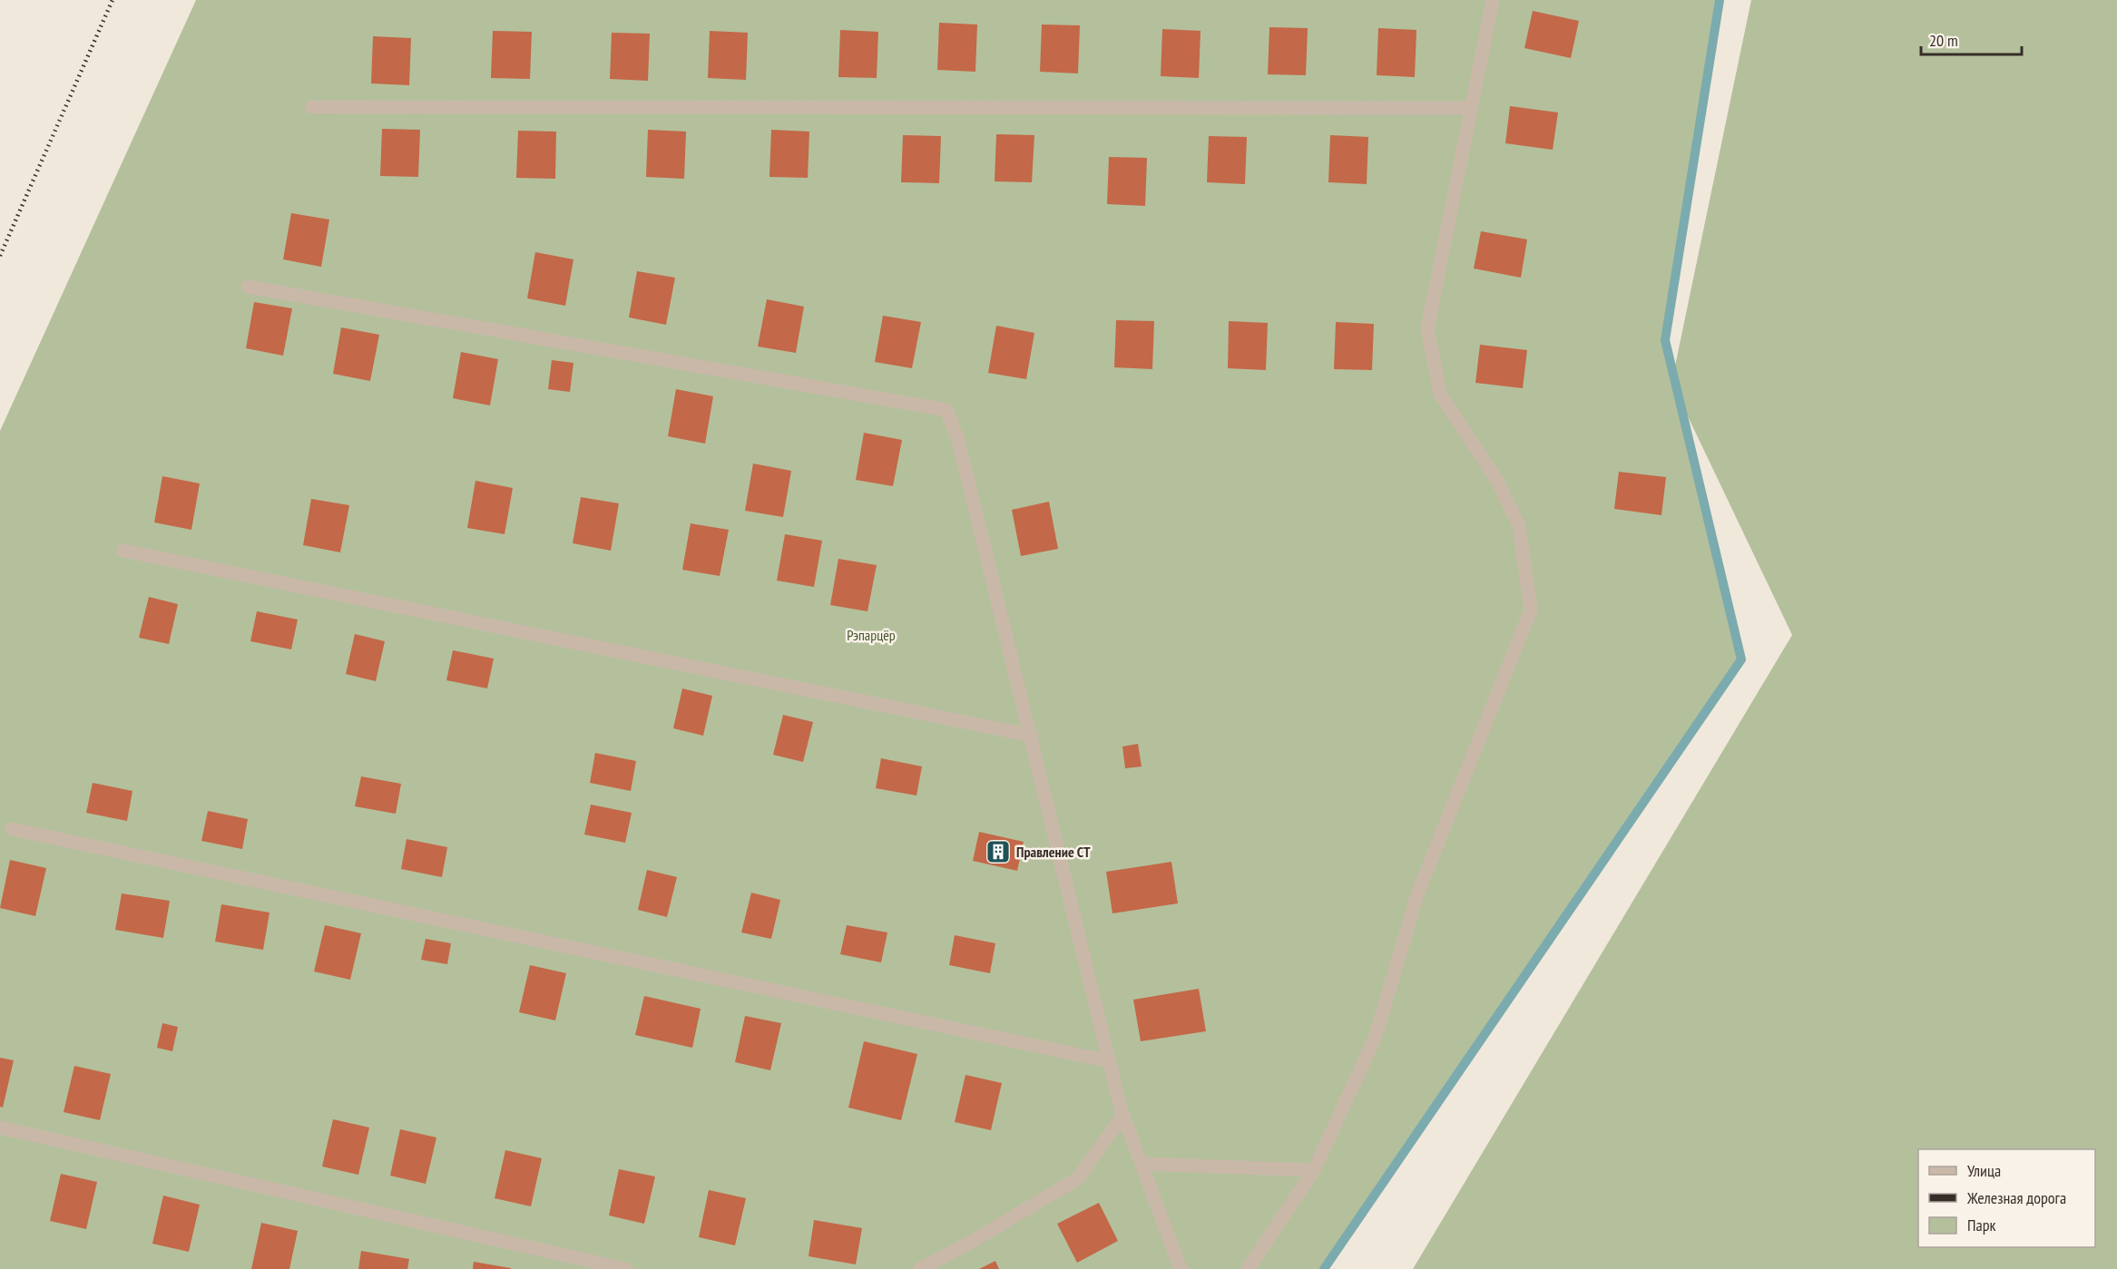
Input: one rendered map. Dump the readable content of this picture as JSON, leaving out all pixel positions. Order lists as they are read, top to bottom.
{
  "parks": ["Рэпарцёр"],
  "places": {
    "building": ["Правление СТ"]
  },
  "legend": ["Улица", "Железная дорога", "Парк"],
  "scale_bar": "20 m"
}
